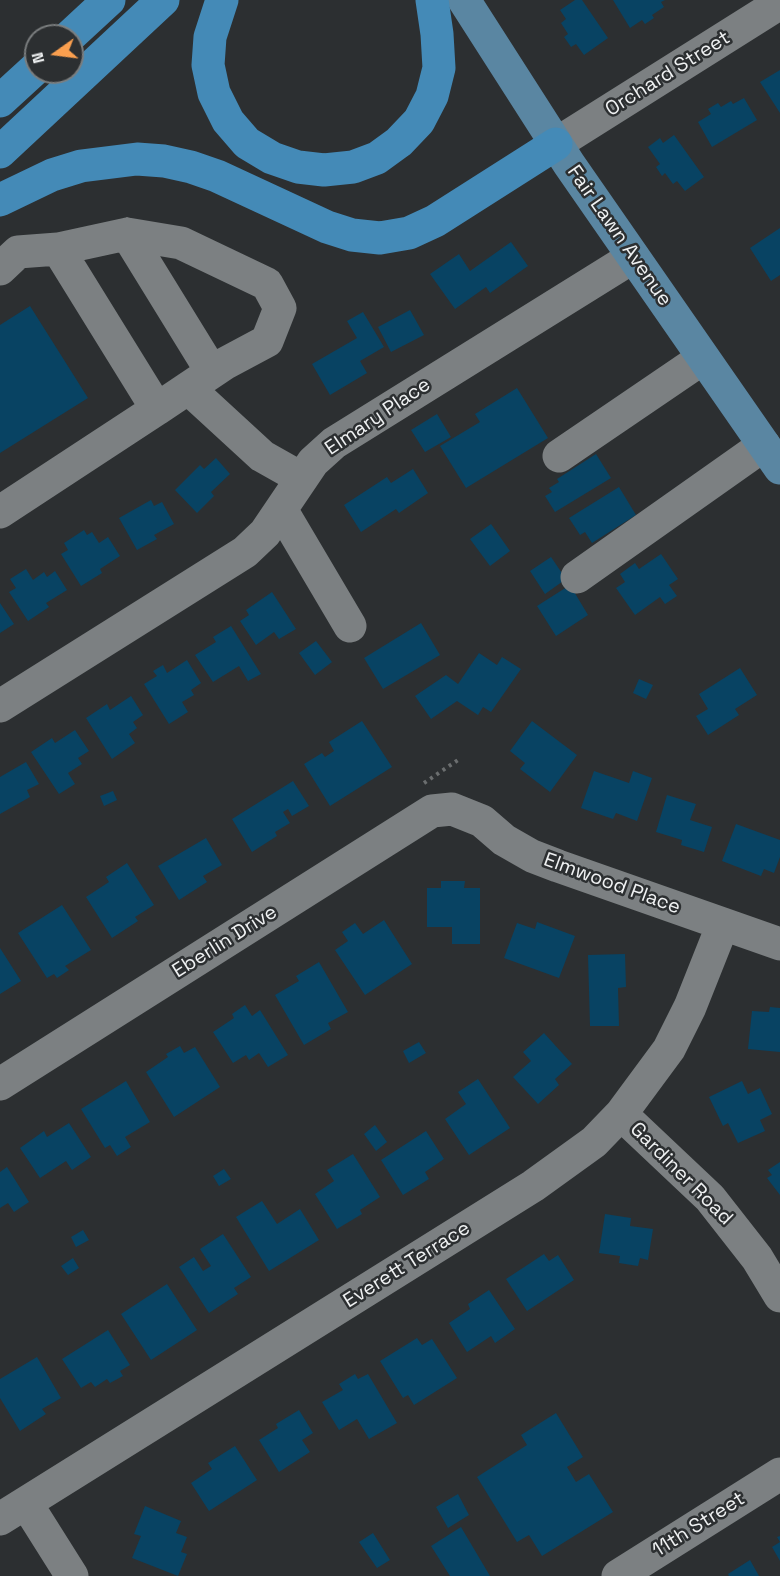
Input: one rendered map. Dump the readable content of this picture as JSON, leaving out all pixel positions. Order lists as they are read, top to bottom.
{
  "streets": {
    "main road": ["Fair Lawn Avenue"],
    "street": [
      "Orchard Street",
      "Elmary Place",
      "Elmwood Place",
      "Eberlin Drive",
      "Gardiner Road",
      "Everett Terrace",
      "11th Street"
    ]
  },
  "crossings": [
    ["Orchard Street", "Fair Lawn Avenue"],
    ["Fair Lawn Avenue", "Elmary Place"],
    ["Elmwood Place", "Eberlin Drive"],
    ["Elmwood Place", "Everett Terrace"],
    ["Gardiner Road", "Everett Terrace"]
  ],
  "north": "left"
}
